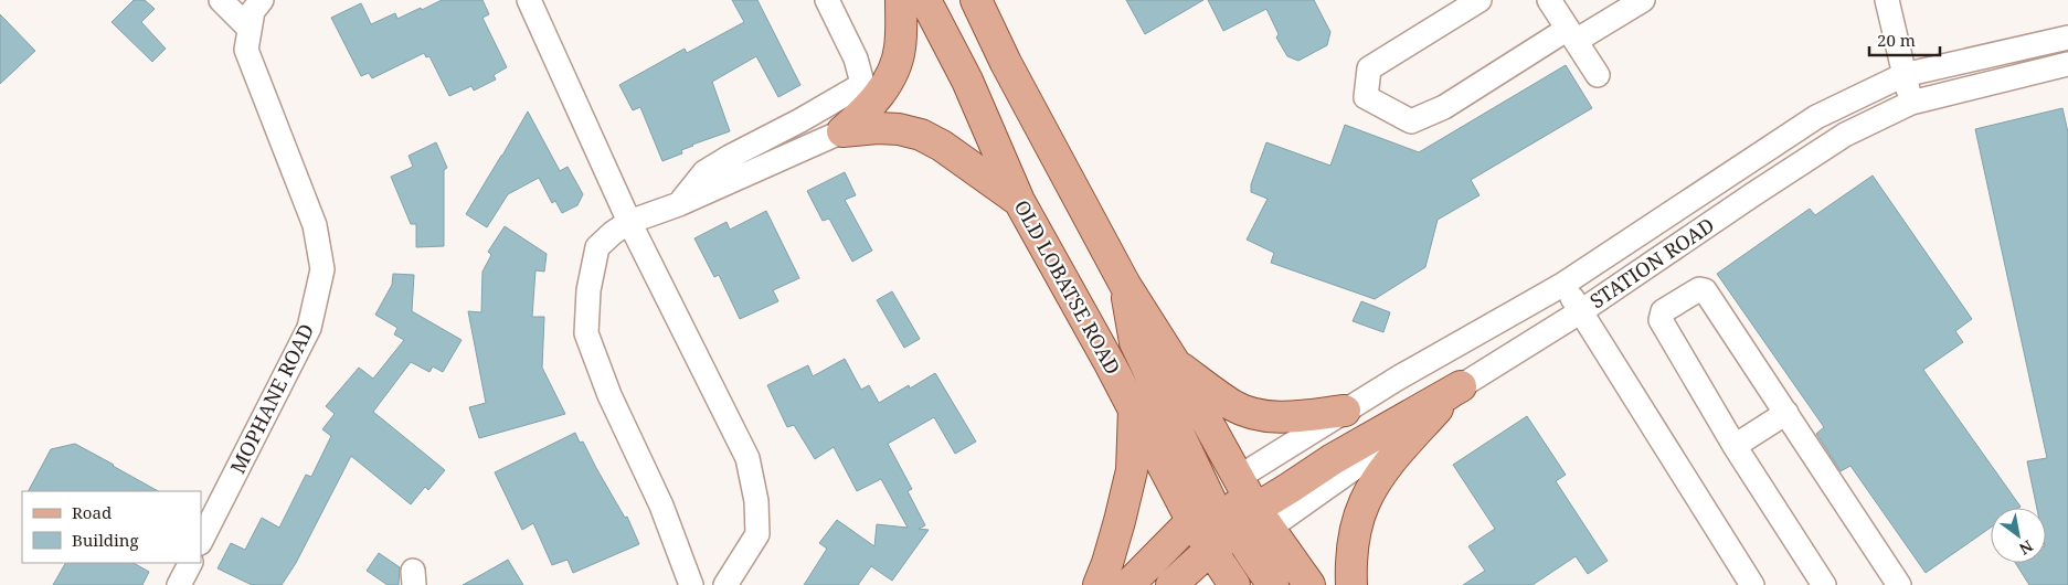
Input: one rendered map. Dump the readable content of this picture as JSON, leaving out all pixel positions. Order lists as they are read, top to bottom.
{
  "streets": {
    "main road": ["OLD LOBATSE ROAD"],
    "street": ["STATION ROAD", "MOPHANE ROAD"]
  },
  "crossings": [
    ["STATION ROAD", "OLD LOBATSE ROAD"]
  ],
  "legend": ["Road", "Building"],
  "scale_bar": "20 m",
  "north": "bottom right"
}
